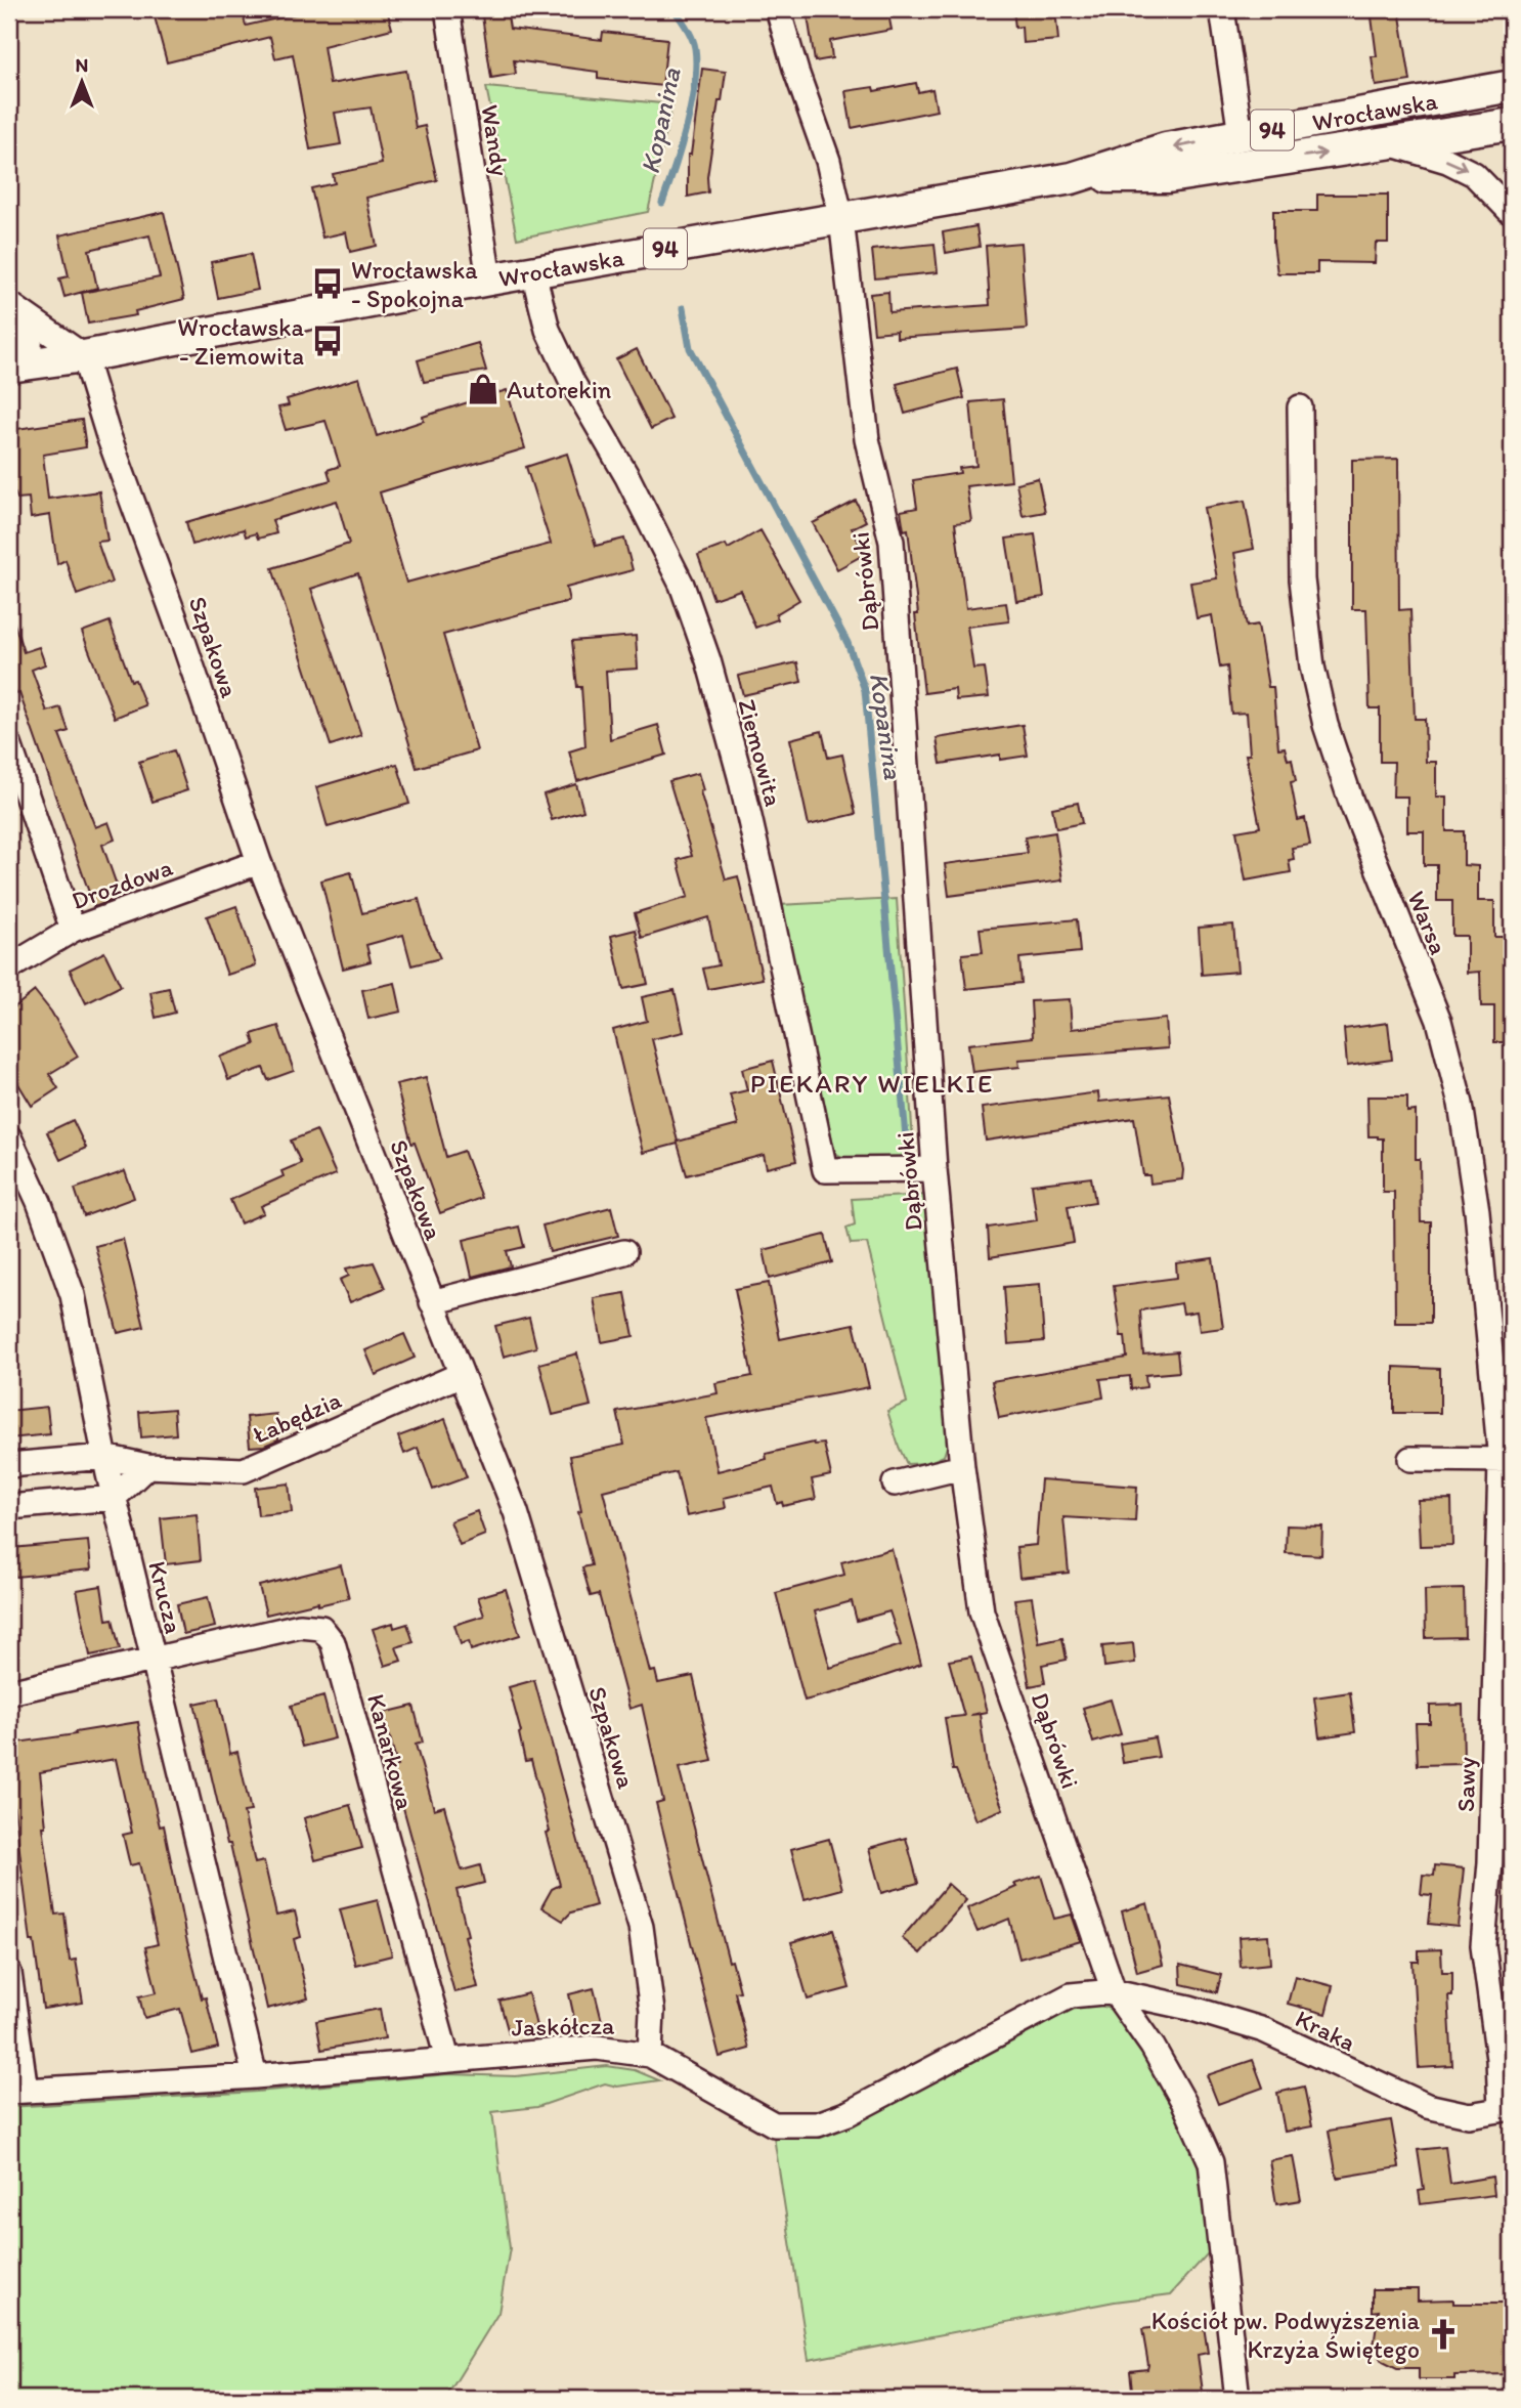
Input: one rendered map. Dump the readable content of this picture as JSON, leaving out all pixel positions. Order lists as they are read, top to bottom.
{
  "streets": {
    "main road": ["Wrocławska", "94"],
    "street": [
      "Wandy",
      "Dąbrówki",
      "Szpakowa",
      "Ziemowita",
      "Drozdowa",
      "Warsa",
      "Łabędzia",
      "Krucza",
      "Kanarkowa",
      "Sawy",
      "Jaskółcza",
      "Kraka"
    ]
  },
  "crossings": [
    ["Wrocławska", "Wandy"],
    ["Wrocławska", "Dąbrówki"],
    ["Wrocławska", "Szpakowa"],
    ["Wrocławska", "Ziemowita"],
    ["Dąbrówki", "Ziemowita"],
    ["Dąbrówki", "Jaskółcza"],
    ["Dąbrówki", "Kraka"],
    ["Szpakowa", "Drozdowa"],
    ["Szpakowa", "Łabędzia"],
    ["Szpakowa", "Jaskółcza"],
    ["Warsa", "Sawy"],
    ["Łabędzia", "Krucza"],
    ["Krucza", "Kanarkowa"],
    ["Krucza", "Jaskółcza"],
    ["Kanarkowa", "Jaskółcza"],
    ["Sawy", "Kraka"],
    ["Jaskółcza", "Kraka"]
  ],
  "districts": ["PIEKARY WIELKIE"],
  "water": ["Kopanina"],
  "places": {
    "bus stop": ["Wrocławska - Spokojna", "Wrocławska - Ziemowita"],
    "shop": ["Autorekin"],
    "church": ["Kościół pw. Podwyższenia Krzyża Świętego"]
  },
  "north": "top"
}
